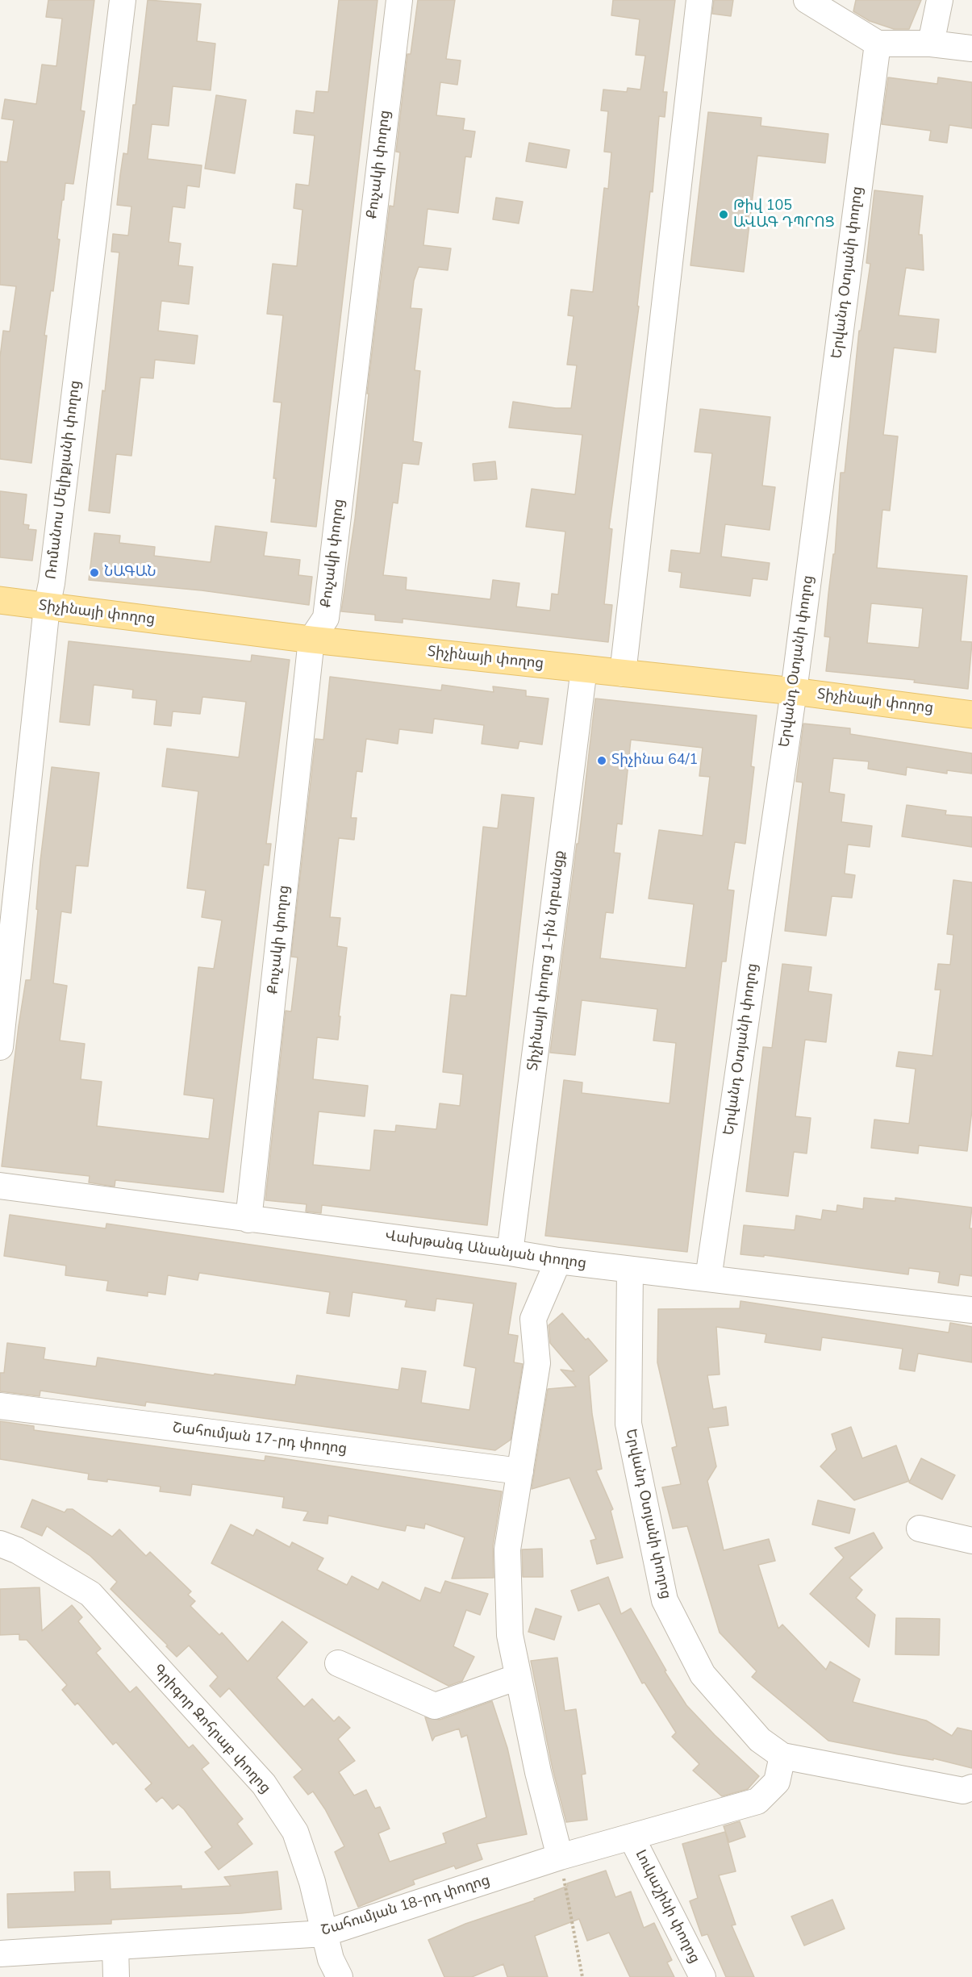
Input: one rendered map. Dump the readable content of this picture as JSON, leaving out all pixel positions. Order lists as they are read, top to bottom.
{
  "streets": {
    "main road": ["Տիչինայի փողոց"],
    "street": [
      "Քուչակի փողոց",
      "Երվանդ Օտյանի փողոց",
      "Ռոմանոս Մելիքյանի փողոց",
      "Տիչինայի փողոց 1-ին նրբանցք",
      "Վախթանգ Անանյան փողոց",
      "Շահումյան 17-րդ փողոց",
      "Գրիգոր Զոհրաբ փողոց",
      "Շահումյան 18-րդ փողոց",
      "Լուկաշինի փողոց"
    ]
  },
  "crossings": [
    ["Քուչակի փողոց", "Տիչինայի փողոց"],
    ["Քուչակի փողոց", "Վախթանգ Անանյան փողոց"],
    ["Երվանդ Օտյանի փողոց", "Տիչինայի փողոց"],
    ["Երվանդ Օտյանի փողոց", "Վախթանգ Անանյան փողոց"],
    ["Երվանդ Օտյանի փողոց", "Շահումյան 18-րդ փողոց"],
    ["Ռոմանոս Մելիքյանի փողոց", "Տիչինայի փողոց"],
    ["Տիչինայի փողոց", "Տիչինայի փողոց 1-ին նրբանցք"],
    ["Տիչինայի փողոց 1-ին նրբանցք", "Վախթանգ Անանյան փողոց"],
    ["Գրիգոր Զոհրաբ փողոց", "Շահումյան 18-րդ փողոց"],
    ["Շահումյան 18-րդ փողոց", "Լուկաշինի փողոց"]
  ],
  "places": ["Թիվ 105 ԱՎԱԳ ԴՊՐՈՑ", "ՆԱԳԱՆ", "Տիչինա 64/1"]
}
